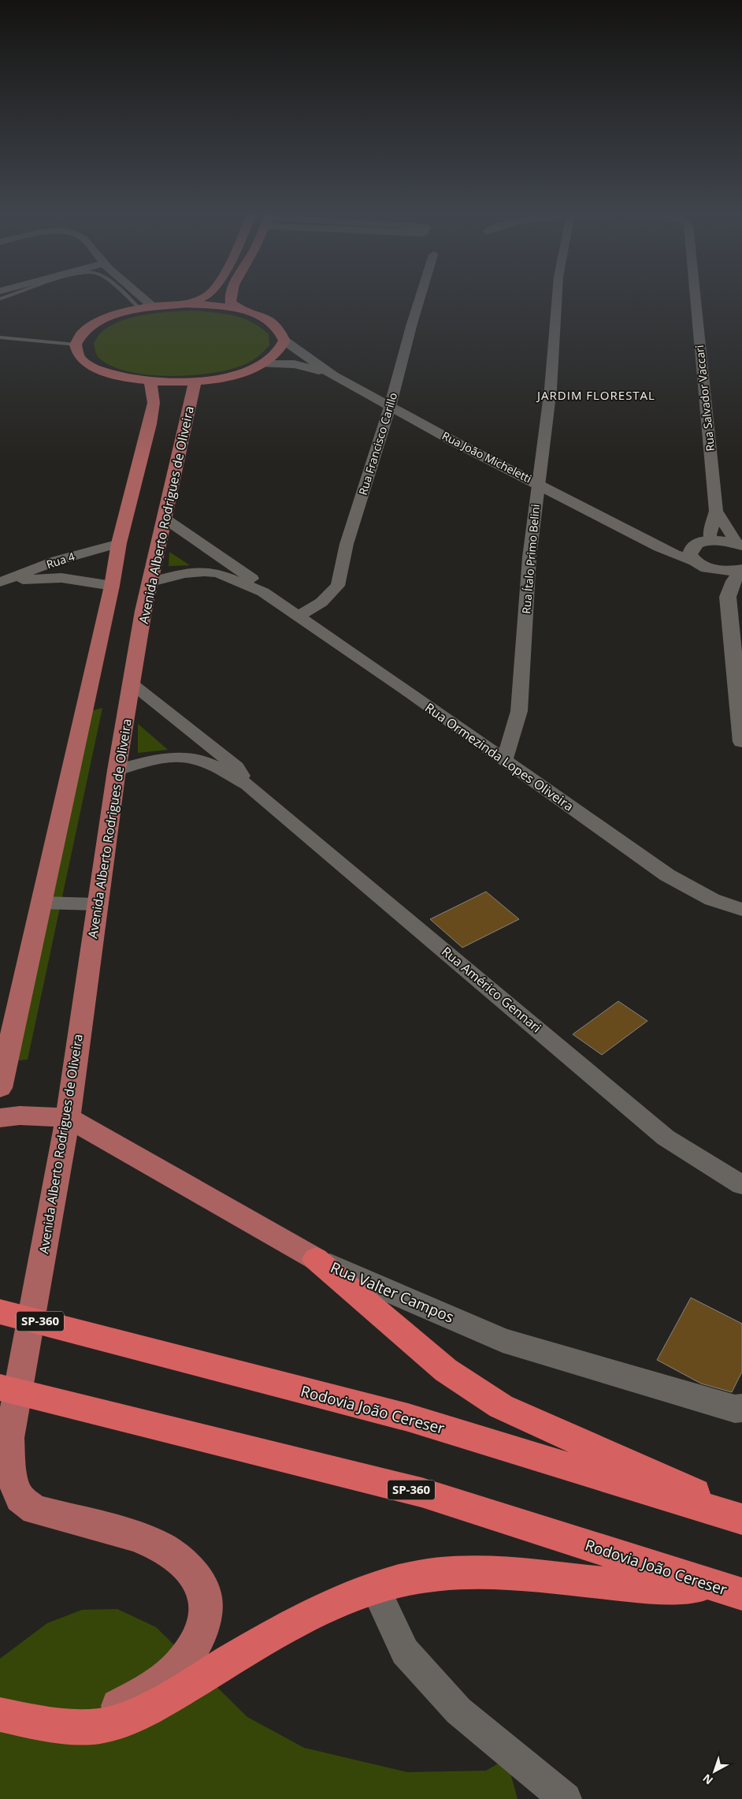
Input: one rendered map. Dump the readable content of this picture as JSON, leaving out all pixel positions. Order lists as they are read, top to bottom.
{
  "streets": {
    "highway": ["SP-360", "Rodovia João Cereser"],
    "main road": ["Avenida Alberto Rodrigues de Oliveira", "Rua Valter Campos"],
    "street": [
      "Rua Salvador Vaccari",
      "Rua Francisco Carillo",
      "Rua João Micheletti",
      "Rua Ítalo Primo Belini",
      "Rua 4",
      "Rua Ormezinda Lopes Oliveira",
      "Rua Américo Gennari"
    ]
  },
  "crossings": [
    ["Rua Salvador Vaccari", "Rua João Micheletti"],
    ["Rua Francisco Carillo", "Rua João Micheletti"],
    ["Rua Francisco Carillo", "Rua Ormezinda Lopes Oliveira"],
    ["Rua João Micheletti", "Rua Ítalo Primo Belini"],
    ["Avenida Alberto Rodrigues de Oliveira", "Rua Ormezinda Lopes Oliveira"],
    ["Avenida Alberto Rodrigues de Oliveira", "Rua Américo Gennari"],
    ["Avenida Alberto Rodrigues de Oliveira", "Rua Valter Campos"],
    ["Rua Ítalo Primo Belini", "Rua Ormezinda Lopes Oliveira"]
  ],
  "districts": ["JARDIM FLORESTAL"],
  "north": "bottom left"
}
